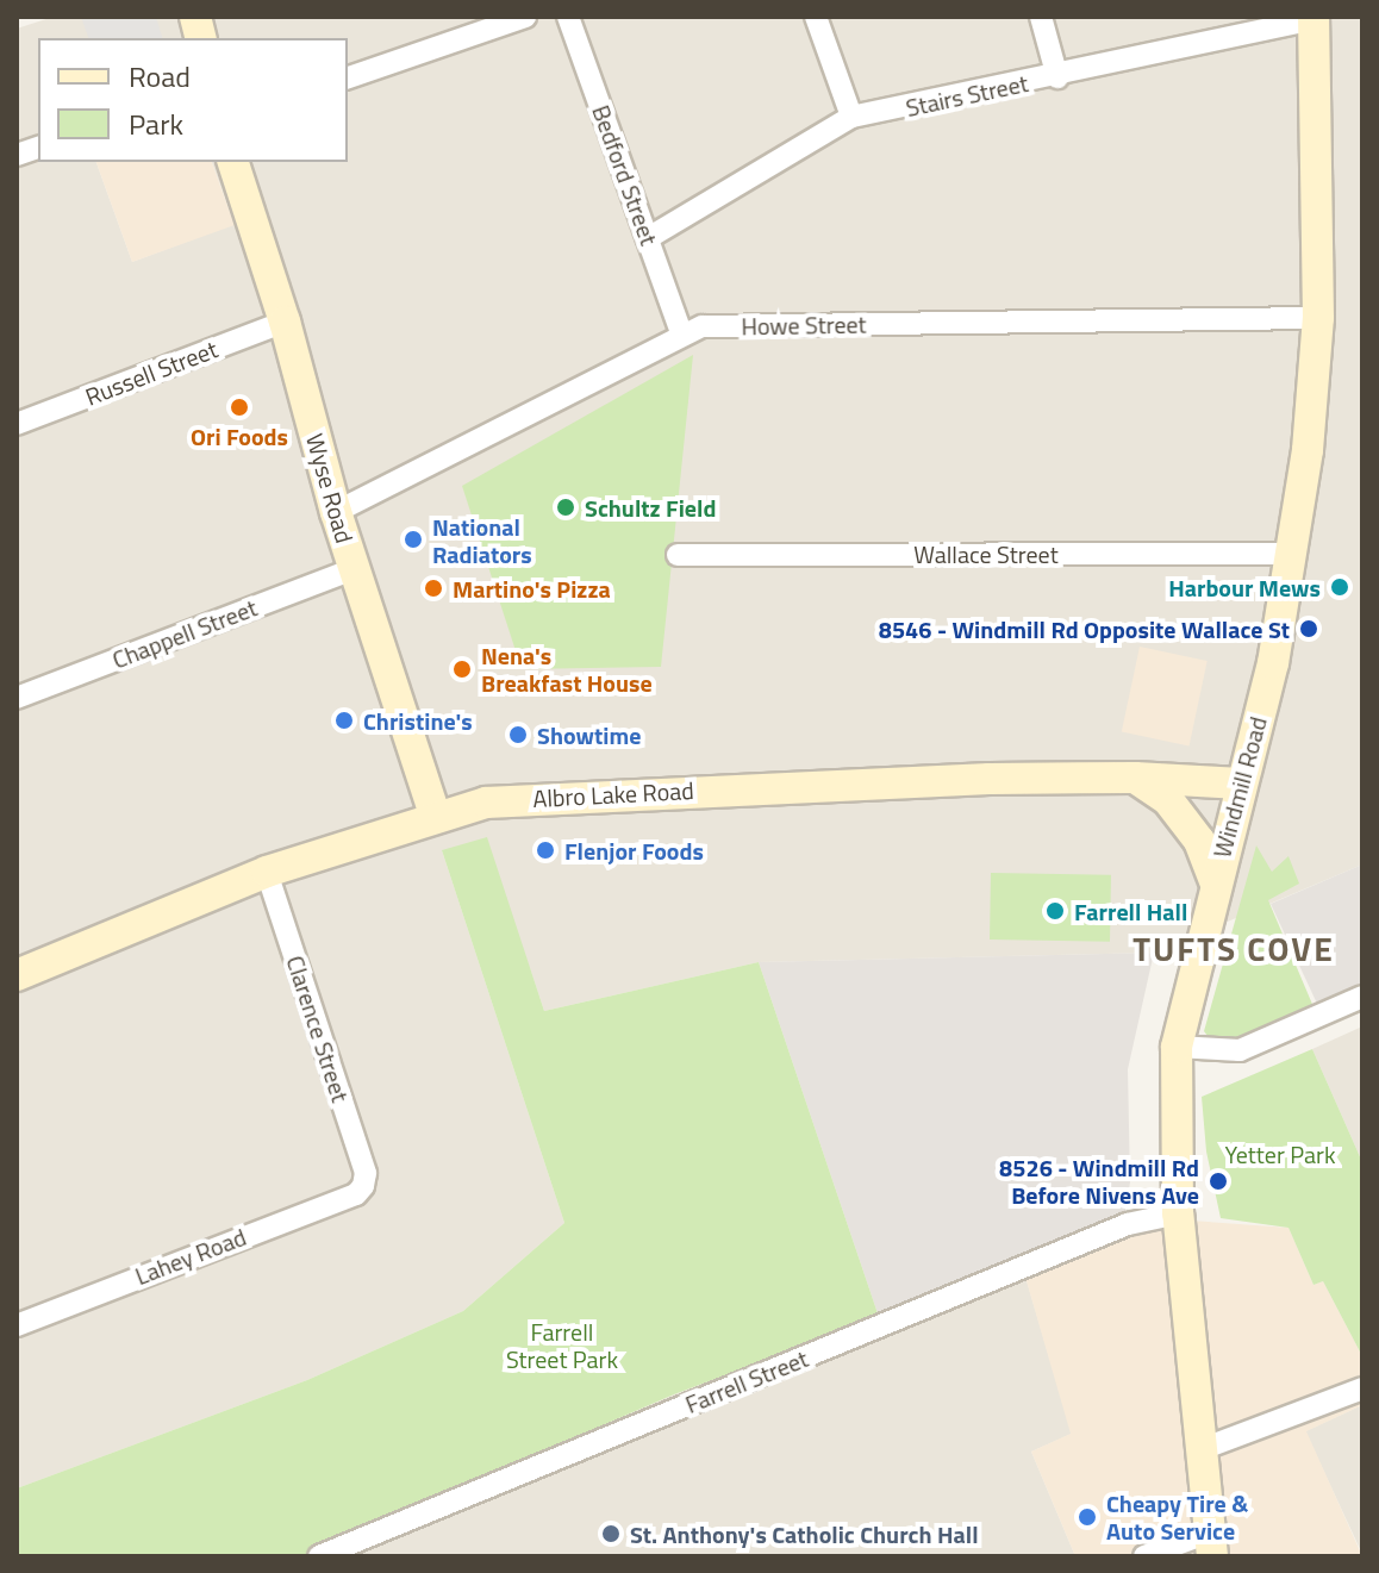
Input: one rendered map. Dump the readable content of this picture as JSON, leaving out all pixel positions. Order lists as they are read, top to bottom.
{
  "streets": {
    "main road": ["Wyse Road", "Windmill Road", "Albro Lake Road"],
    "street": [
      "Stairs Street",
      "Bedford Street",
      "Howe Street",
      "Russell Street",
      "Wallace Street",
      "Chappell Street",
      "Clarence Street",
      "Lahey Road",
      "Farrell Street"
    ]
  },
  "crossings": [
    ["Stairs Street", "Bedford Street"],
    ["Stairs Street", "Windmill Road"],
    ["Bedford Street", "Howe Street"],
    ["Howe Street", "Wyse Road"],
    ["Howe Street", "Windmill Road"],
    ["Russell Street", "Wyse Road"],
    ["Wyse Road", "Chappell Street"],
    ["Wyse Road", "Albro Lake Road"],
    ["Wallace Street", "Windmill Road"],
    ["Windmill Road", "Albro Lake Road"],
    ["Windmill Road", "Farrell Street"],
    ["Albro Lake Road", "Clarence Street"],
    ["Clarence Street", "Lahey Road"]
  ],
  "districts": ["TUFTS COVE"],
  "parks": ["Yetter Park", "Farrell Street Park"],
  "places": [
    "Ori Foods",
    "Schultz Field",
    "National Radiators",
    "Harbour Mews",
    "Martino's Pizza",
    "8546 - Windmill Rd Opposite Wallace St",
    "Nena's Breakfast House",
    "Christine's",
    "Showtime",
    "Flenjor Foods",
    "Farrell Hall",
    "8526 - Windmill Rd Before Nivens Ave",
    "Cheapy Tire & Auto Service",
    "St. Anthony's Catholic Church Hall"
  ],
  "legend": ["Road", "Park"]
}
